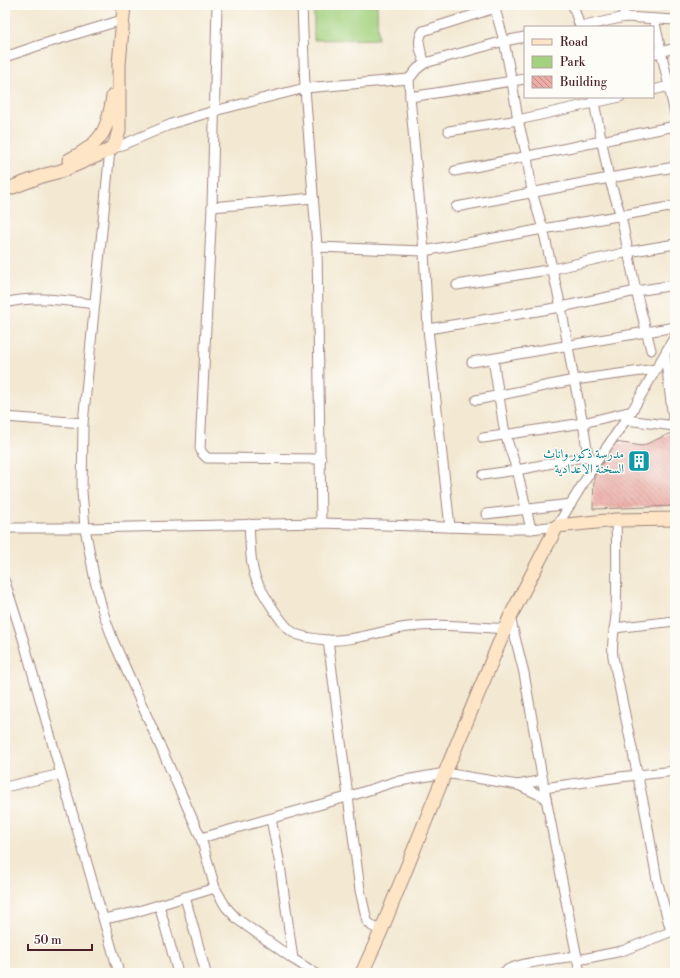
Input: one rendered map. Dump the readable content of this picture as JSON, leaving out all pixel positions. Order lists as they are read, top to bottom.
{
  "places": {
    "building": ["مدرسة ذكور واناث السخنة الاعدادية"]
  },
  "legend": ["Road", "Park", "Building"],
  "scale_bar": "50 m"
}
